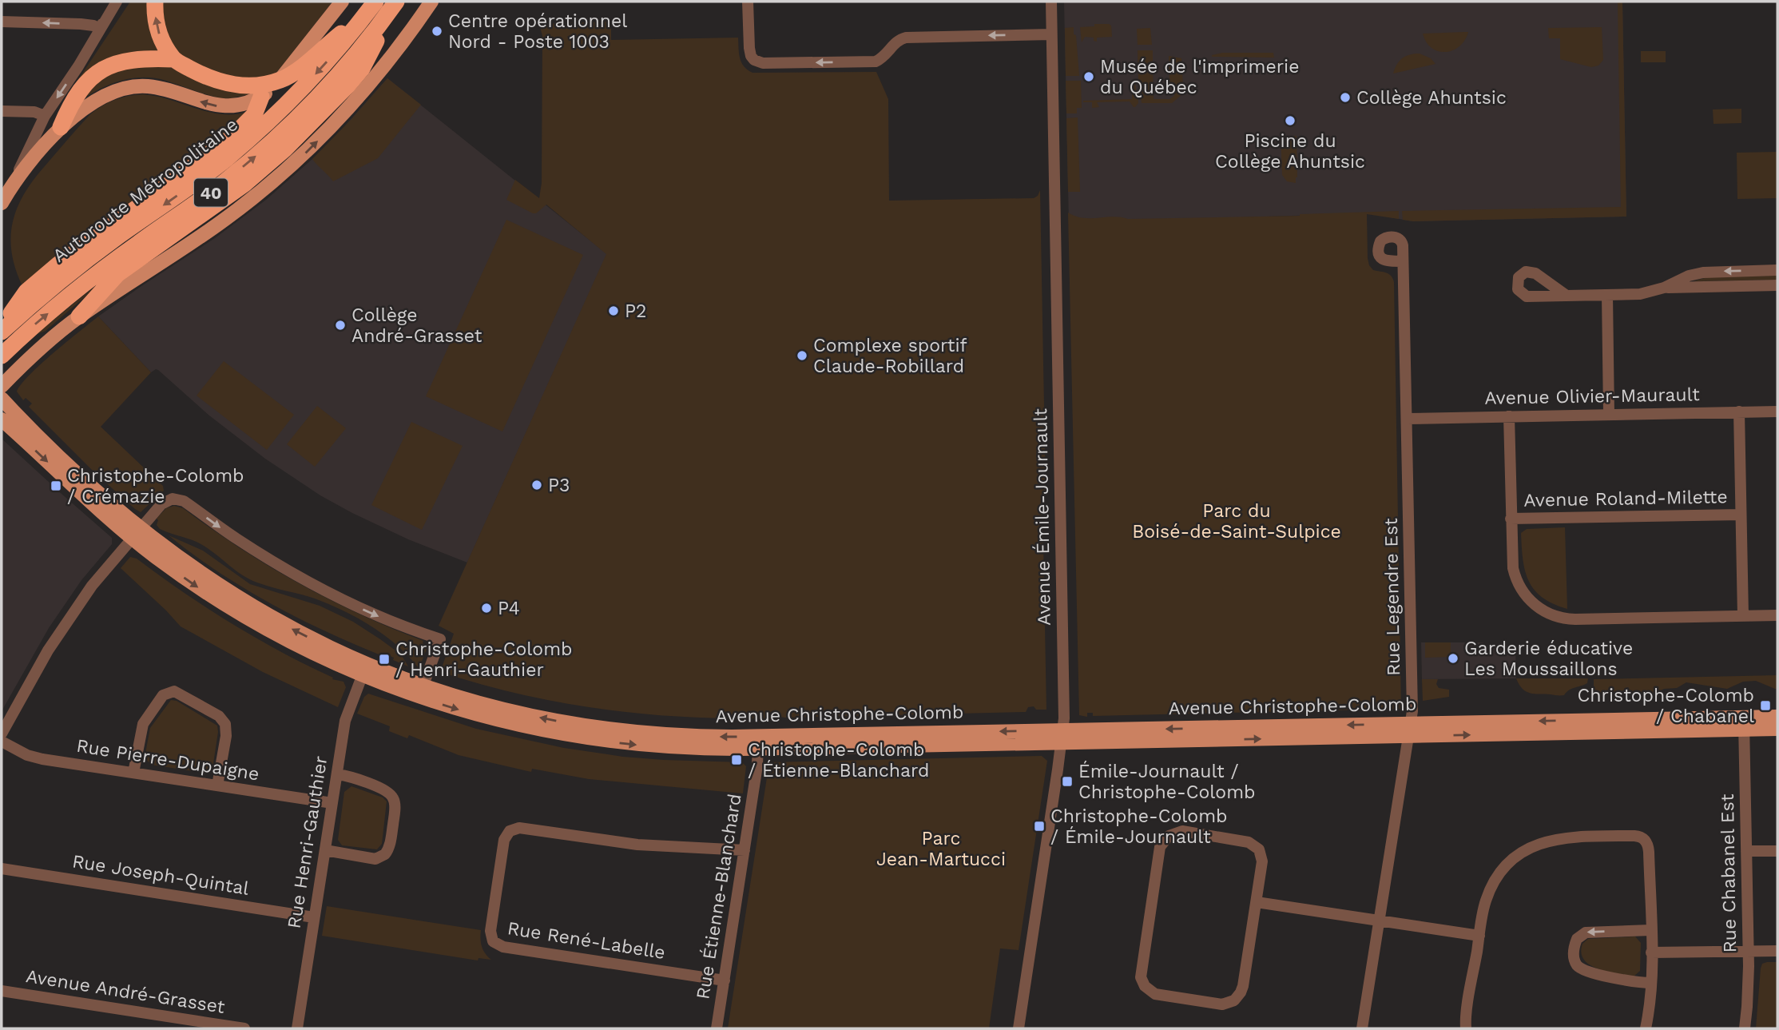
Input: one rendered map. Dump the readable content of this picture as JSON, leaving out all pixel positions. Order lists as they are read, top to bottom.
{
  "streets": {
    "highway": ["Autoroute Métropolitaine", "40"],
    "main road": ["Avenue Christophe-Colomb"],
    "street": [
      "Avenue Olivier-Maurault",
      "Avenue Roland-Milette",
      "Avenue Émile-Journault",
      "Rue Legendre Est",
      "Rue Pierre-Dupaigne",
      "Rue Henri-Gauthier",
      "Rue Chabanel Est",
      "Rue Joseph-Quintal",
      "Rue Étienne-Blanchard",
      "Rue René-Labelle",
      "Avenue André-Grasset"
    ]
  },
  "crossings": [
    ["Avenue Olivier-Maurault", "Rue Legendre Est"],
    ["Avenue Émile-Journault", "Avenue Christophe-Colomb"],
    ["Rue Legendre Est", "Avenue Christophe-Colomb"],
    ["Avenue Christophe-Colomb", "Rue Henri-Gauthier"],
    ["Avenue Christophe-Colomb", "Rue Chabanel Est"],
    ["Avenue Christophe-Colomb", "Rue Étienne-Blanchard"],
    ["Rue Pierre-Dupaigne", "Rue Henri-Gauthier"],
    ["Rue Henri-Gauthier", "Rue Joseph-Quintal"],
    ["Rue Étienne-Blanchard", "Rue René-Labelle"]
  ],
  "parks": ["Parc du Boisé-de-Saint-Sulpice", "Parc Jean-Martucci"],
  "places": {
    "other": [
      "Centre opérationnel Nord - Poste 1003",
      "Musée de l'imprimerie du Québec",
      "Collège Ahuntsic",
      "Piscine du Collège Ahuntsic",
      "P2",
      "Collège André-Grasset",
      "Complexe sportif Claude-Robillard",
      "P3",
      "P4",
      "Garderie éducative Les Moussaillons"
    ],
    "transit": [
      "Christophe-Colomb / Crémazie",
      "Christophe-Colomb / Henri-Gauthier",
      "Christophe-Colomb / Chabanel",
      "Christophe-Colomb / Étienne-Blanchard",
      "Émile-Journault / Christophe-Colomb",
      "Christophe-Colomb / Émile-Journault"
    ]
  }
}
